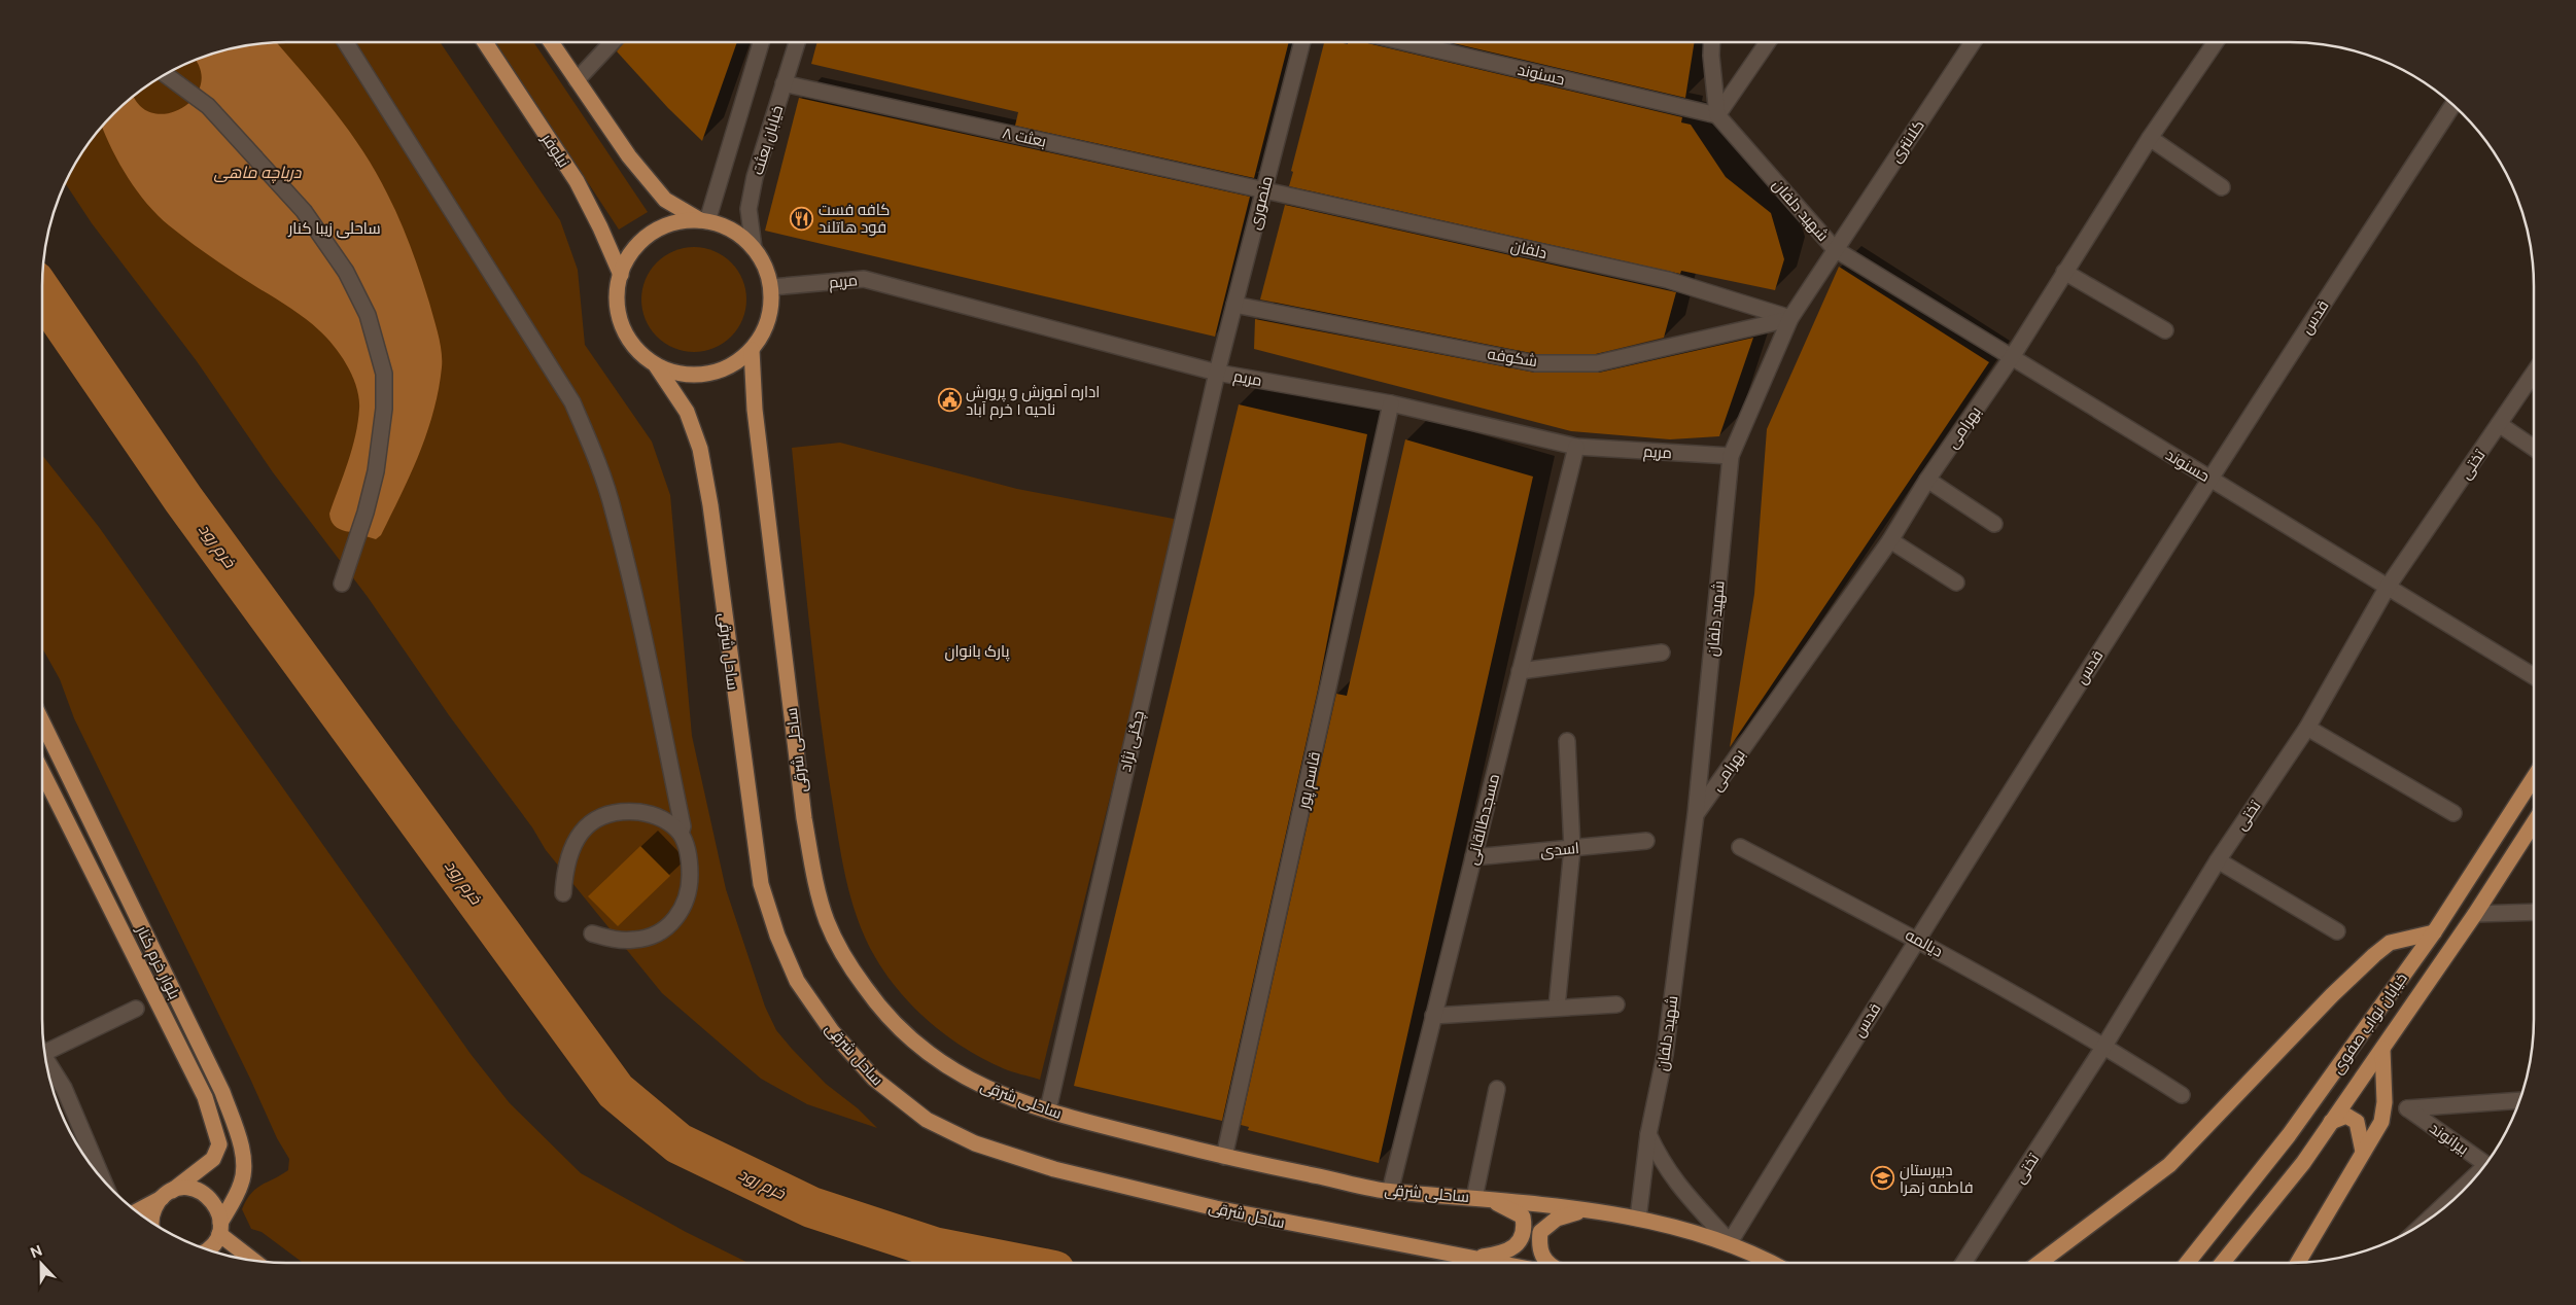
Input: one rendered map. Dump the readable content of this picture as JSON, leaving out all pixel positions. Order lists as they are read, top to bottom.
{
  "streets": {
    "main road": [
      "نیلوفر",
      "ساحل شرقی",
      "ساحلی شرقی",
      "بلوار خرم کنار",
      "خیابان نواب صفوی"
    ],
    "street": [
      "حسنوند",
      "بعثت ۸",
      "خیابان بعثت",
      "کلانتری",
      "منصوری",
      "شهید دلفان",
      "دلفان",
      "مریم",
      "قدس",
      "شکوفه",
      "بهرامی",
      "تختی",
      "چگنی نژاد",
      "قاسم پور",
      "مسجدطالقانی",
      "اسدی",
      "دیالمه",
      "بیرانوند"
    ]
  },
  "crossings": [
    ["حسنوند", "کلانتری"],
    ["حسنوند", "شهید دلفان"],
    ["حسنوند", "قدس"],
    ["حسنوند", "بهرامی"],
    ["حسنوند", "تختی"],
    ["بعثت ۸", "خیابان بعثت"],
    ["بعثت ۸", "منصوری"],
    ["بعثت ۸", "دلفان"],
    ["خیابان بعثت", "نیلوفر"],
    ["خیابان بعثت", "مریم"],
    ["خیابان بعثت", "ساحل شرقی"],
    ["خیابان بعثت", "ساحلی شرقی"],
    ["کلانتری", "شهید دلفان"],
    ["نیلوفر", "مریم"],
    ["نیلوفر", "ساحل شرقی"],
    ["نیلوفر", "ساحلی شرقی"],
    ["منصوری", "دلفان"],
    ["منصوری", "مریم"],
    ["منصوری", "شکوفه"],
    ["منصوری", "چگنی نژاد"],
    ["شهید دلفان", "دلفان"],
    ["شهید دلفان", "مریم"],
    ["شهید دلفان", "شکوفه"],
    ["شهید دلفان", "بهرامی"],
    ["شهید دلفان", "ساحلی شرقی"],
    ["دلفان", "شکوفه"],
    ["مریم", "ساحل شرقی"],
    ["مریم", "چگنی نژاد"],
    ["مریم", "ساحلی شرقی"],
    ["مریم", "قاسم پور"],
    ["مریم", "مسجدطالقانی"],
    ["قدس", "ساحلی شرقی"],
    ["قدس", "دیالمه"],
    ["تختی", "دیالمه"],
    ["ساحل شرقی", "ساحلی شرقی"],
    ["چگنی نژاد", "ساحلی شرقی"],
    ["ساحلی شرقی", "قاسم پور"],
    ["ساحلی شرقی", "مسجدطالقانی"],
    ["مسجدطالقانی", "اسدی"]
  ],
  "water": ["دریاچه ماهی", "خرم رود"],
  "parks": ["ساحلی زیبا کنار", "پارک بانوان"],
  "places": {
    "restaurant": ["کافه فست فود هاتلند"],
    "public building": ["اداره آموزش و پرورش ناحیه ۱ خرم آباد"],
    "school or university": ["دبیرستان فاطمه زهرا"]
  },
  "north": "top"
}
